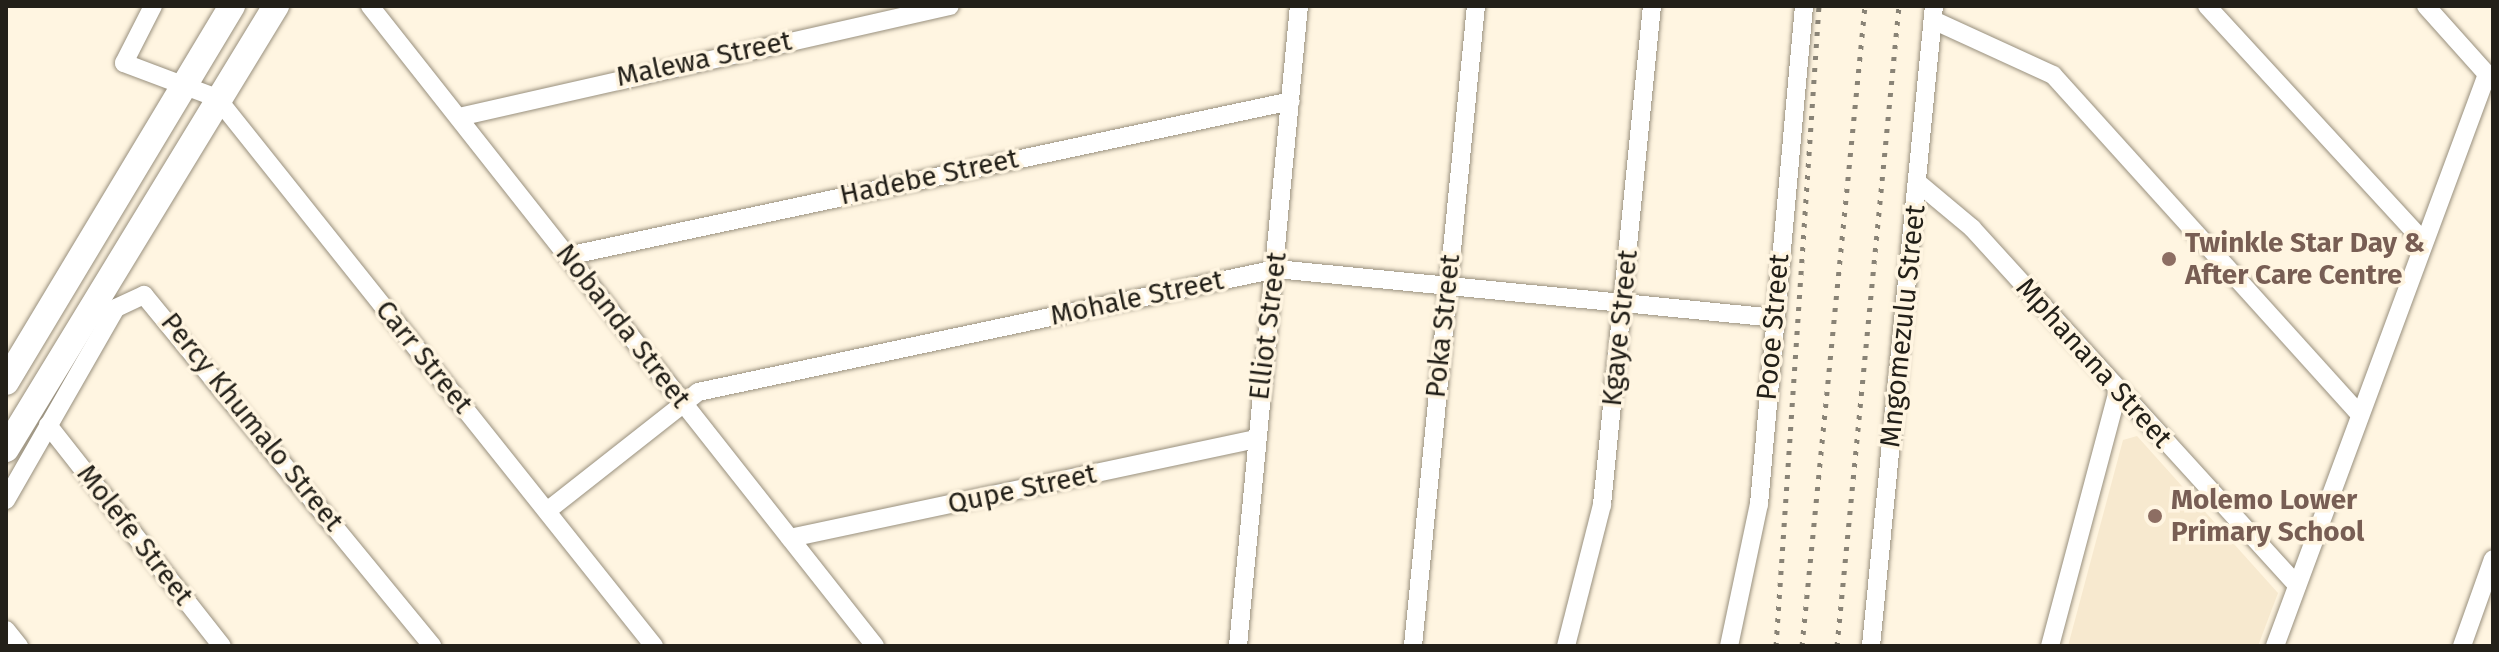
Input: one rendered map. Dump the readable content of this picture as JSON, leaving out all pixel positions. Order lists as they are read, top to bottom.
{
  "streets": {
    "street": [
      "Malewa Street",
      "Hadebe Street",
      "Mohale Street",
      "Nobanda Street",
      "Elliot Street",
      "Poka Street",
      "Mngomezulu Street",
      "Pooe Street",
      "Kgaye Street",
      "Carr Street",
      "Mphanana Street",
      "Percy Khumalo Street",
      "Qupe Street",
      "Molefe Street"
    ]
  },
  "crossings": [
    ["Malewa Street", "Nobanda Street"],
    ["Hadebe Street", "Nobanda Street"],
    ["Hadebe Street", "Elliot Street"],
    ["Mohale Street", "Nobanda Street"],
    ["Mohale Street", "Elliot Street"],
    ["Mohale Street", "Poka Street"],
    ["Mohale Street", "Pooe Street"],
    ["Mohale Street", "Kgaye Street"],
    ["Mohale Street", "Carr Street"],
    ["Nobanda Street", "Qupe Street"],
    ["Elliot Street", "Qupe Street"],
    ["Mngomezulu Street", "Mphanana Street"],
    ["Percy Khumalo Street", "Molefe Street"]
  ],
  "places": ["Twinkle Star Day & After Care Centre", "Molemo Lower Primary School"]
}
